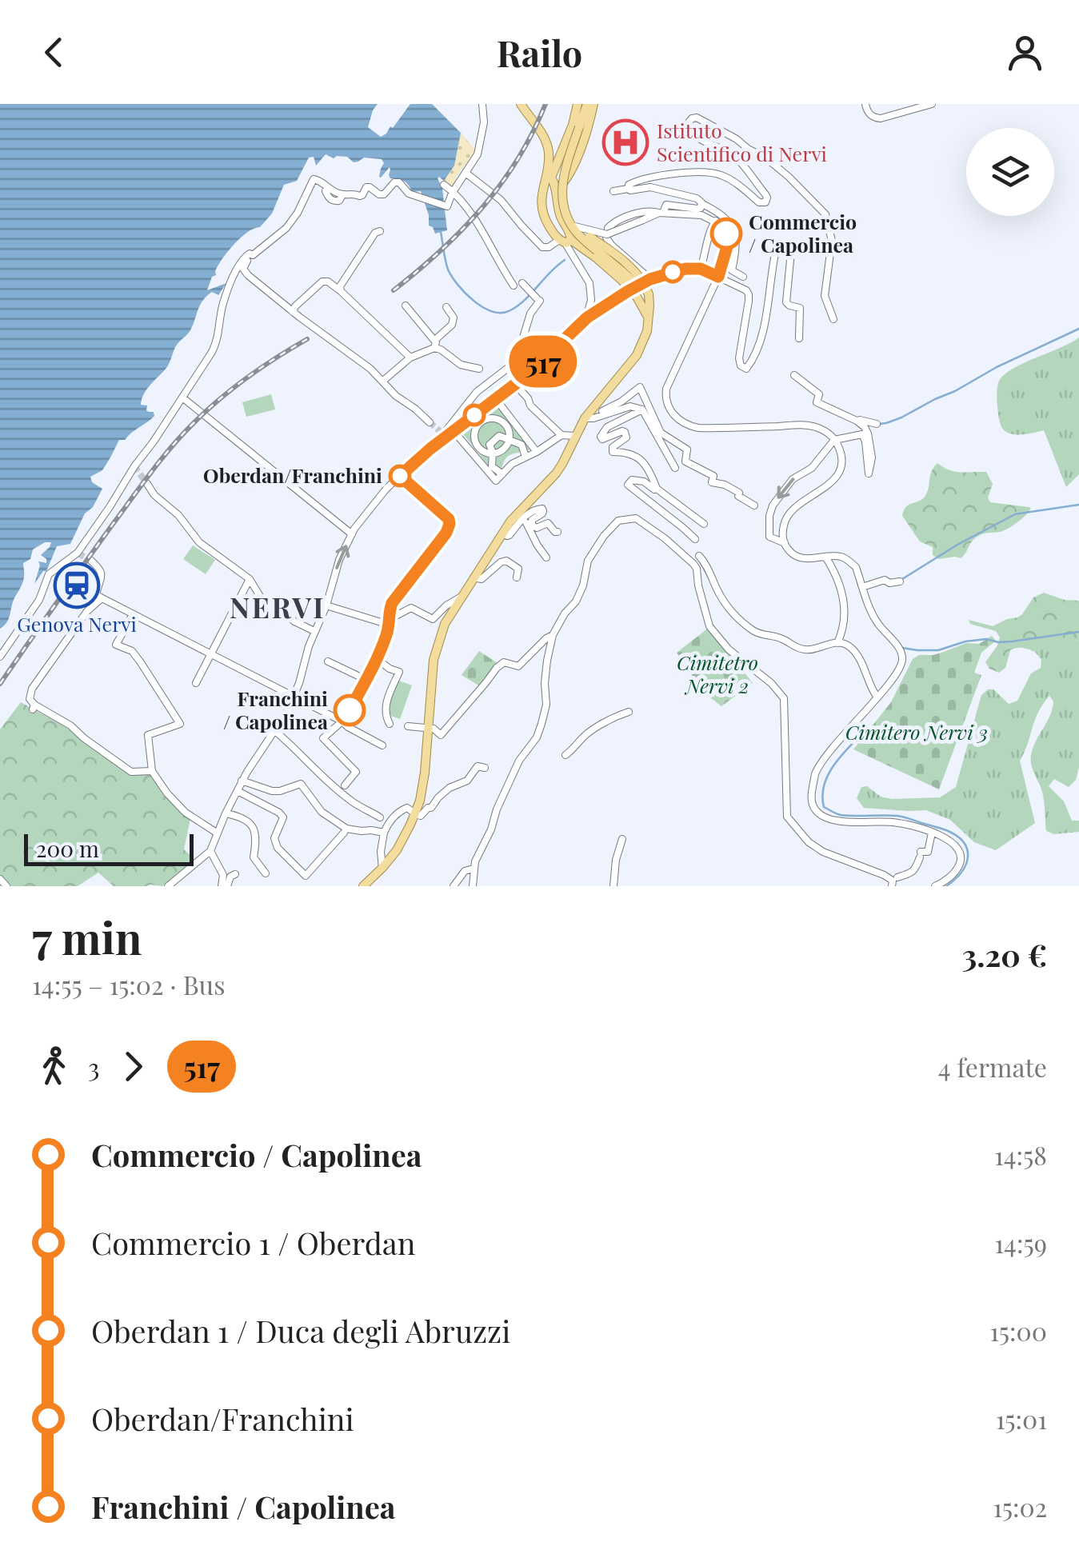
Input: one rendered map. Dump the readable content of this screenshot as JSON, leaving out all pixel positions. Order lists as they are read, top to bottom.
{
  "districts": ["NERVI"],
  "parks": ["Cimitetro Nervi 2", "Cimitero Nervi 3"],
  "places": {
    "hospital": ["Istituto Scientifico di Nervi"],
    "other": ["Commercio / Capolinea", "Oberdan/Franchini", "Franchini / Capolinea"],
    "station": ["Genova Nervi"]
  },
  "lines": ["bus line 517"],
  "scale_bar": "200 m",
  "page": {
    "header": "Railo",
    "on_map": "517",
    "scale": "200 m",
    "heading": ["7 min", "14:55 – 15:02 · Bus", "3.20 €"],
    "legs": ["3", "517", "4 fermate"],
    "list": [
      {
        "name": "Commercio / Capolinea",
        "value": "14:58"
      },
      {
        "name": "Commercio 1 / Oberdan",
        "value": "14:59"
      },
      {
        "name": "Oberdan 1 / Duca degli Abruzzi",
        "value": "15:00"
      },
      {
        "name": "Oberdan/Franchini",
        "value": "15:01"
      },
      {
        "name": "Franchini / Capolinea",
        "value": "15:02"
      }
    ]
  }
}
